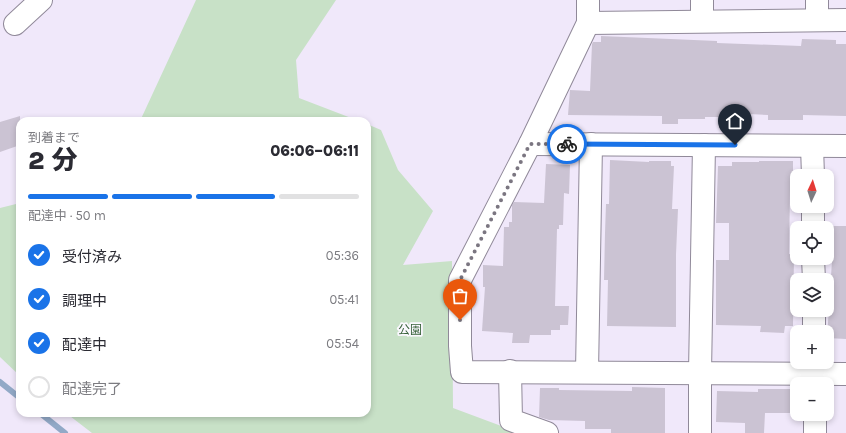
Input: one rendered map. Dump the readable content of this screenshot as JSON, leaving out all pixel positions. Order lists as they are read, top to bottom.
{
  "parks": ["公園"],
  "north": "top",
  "page": {
    "heading": ["2 分", "到着まで", "06:06–06:11"],
    "map_buttons": ["+", "−"],
    "bar": "配達中 · 50 m",
    "list": [
      ["受付済み", "05:36"],
      ["調理中", "05:41"],
      ["配達中", "05:54"],
      "配達完了"
    ]
  }
}
